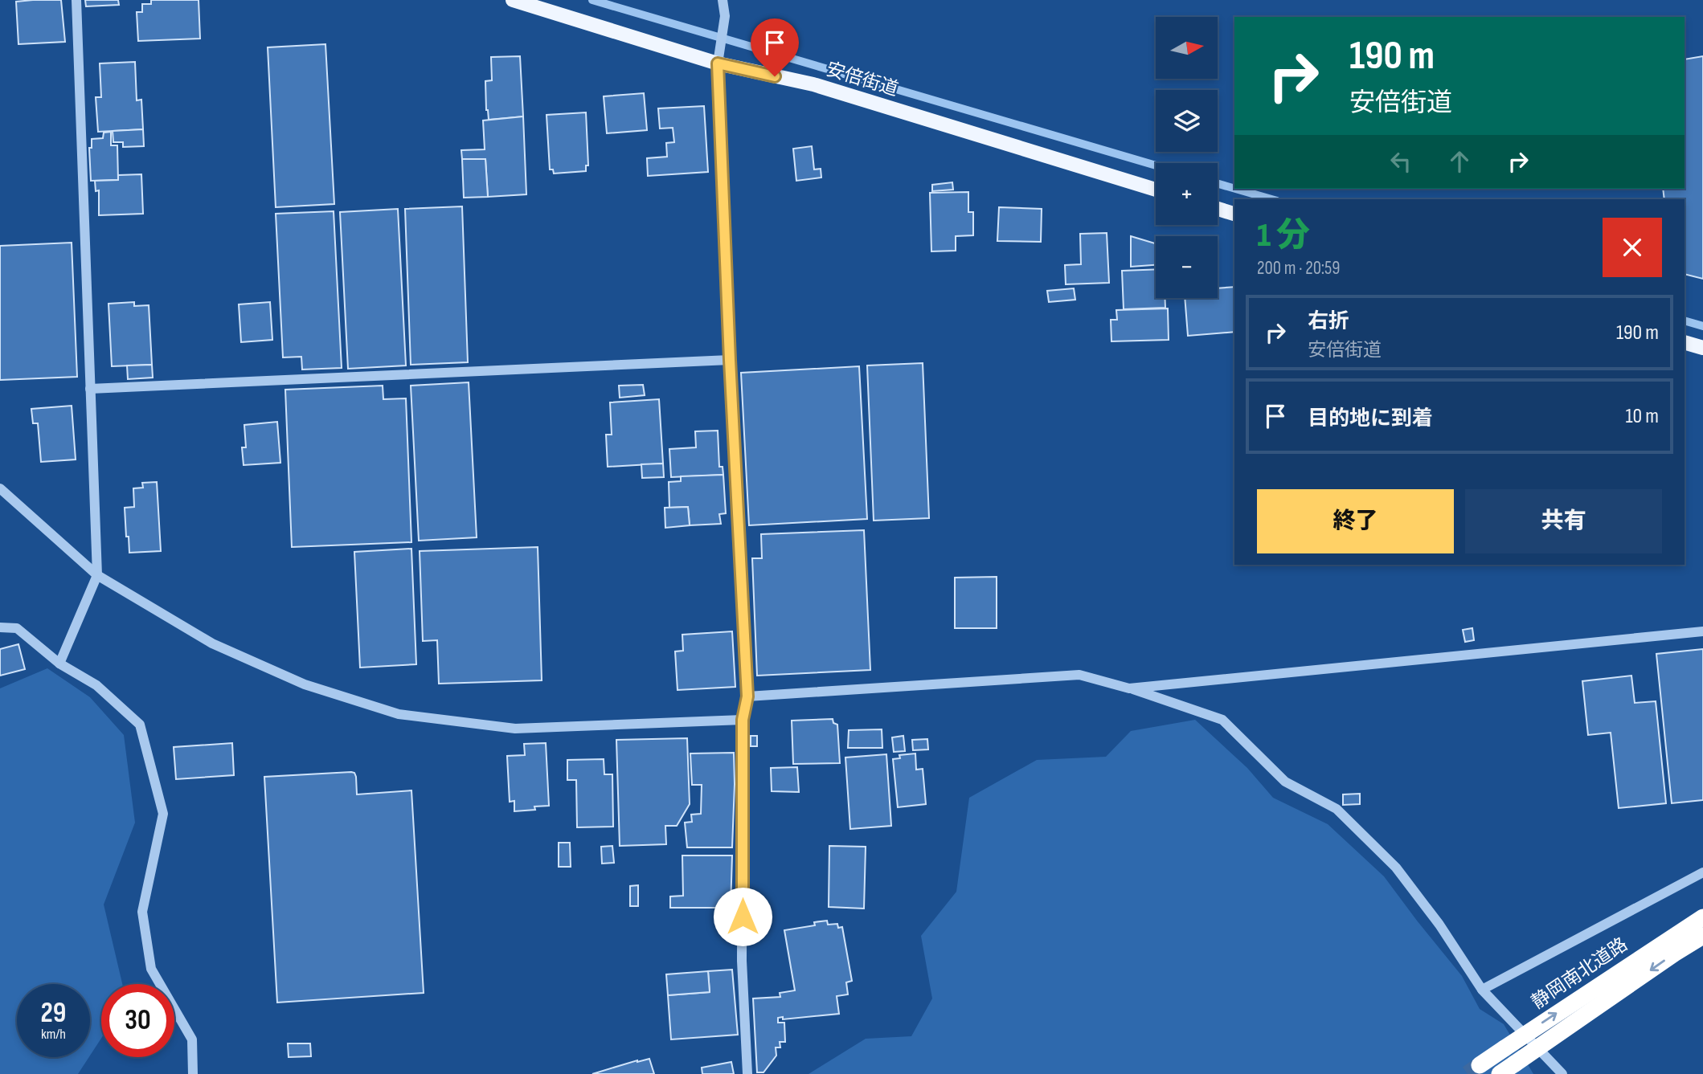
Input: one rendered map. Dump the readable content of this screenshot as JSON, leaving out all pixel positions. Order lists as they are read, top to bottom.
{
  "streets": {
    "highway": ["静岡南北道路"],
    "main road": ["安倍街道"]
  },
  "north": "right",
  "page": {
    "map_buttons": ["+", "−"],
    "turn": ["190 m", "安倍街道"],
    "heading": ["1 分", "200 m · 20:59"],
    "list": [
      {
        "name": "右折",
        "note": "安倍街道",
        "value": "190 m"
      },
      {
        "name": "目的地に到着",
        "value": "10 m"
      }
    ],
    "buttons": ["終了", "共有"],
    "speed": "29 km/h",
    "limit": "30"
  }
}
